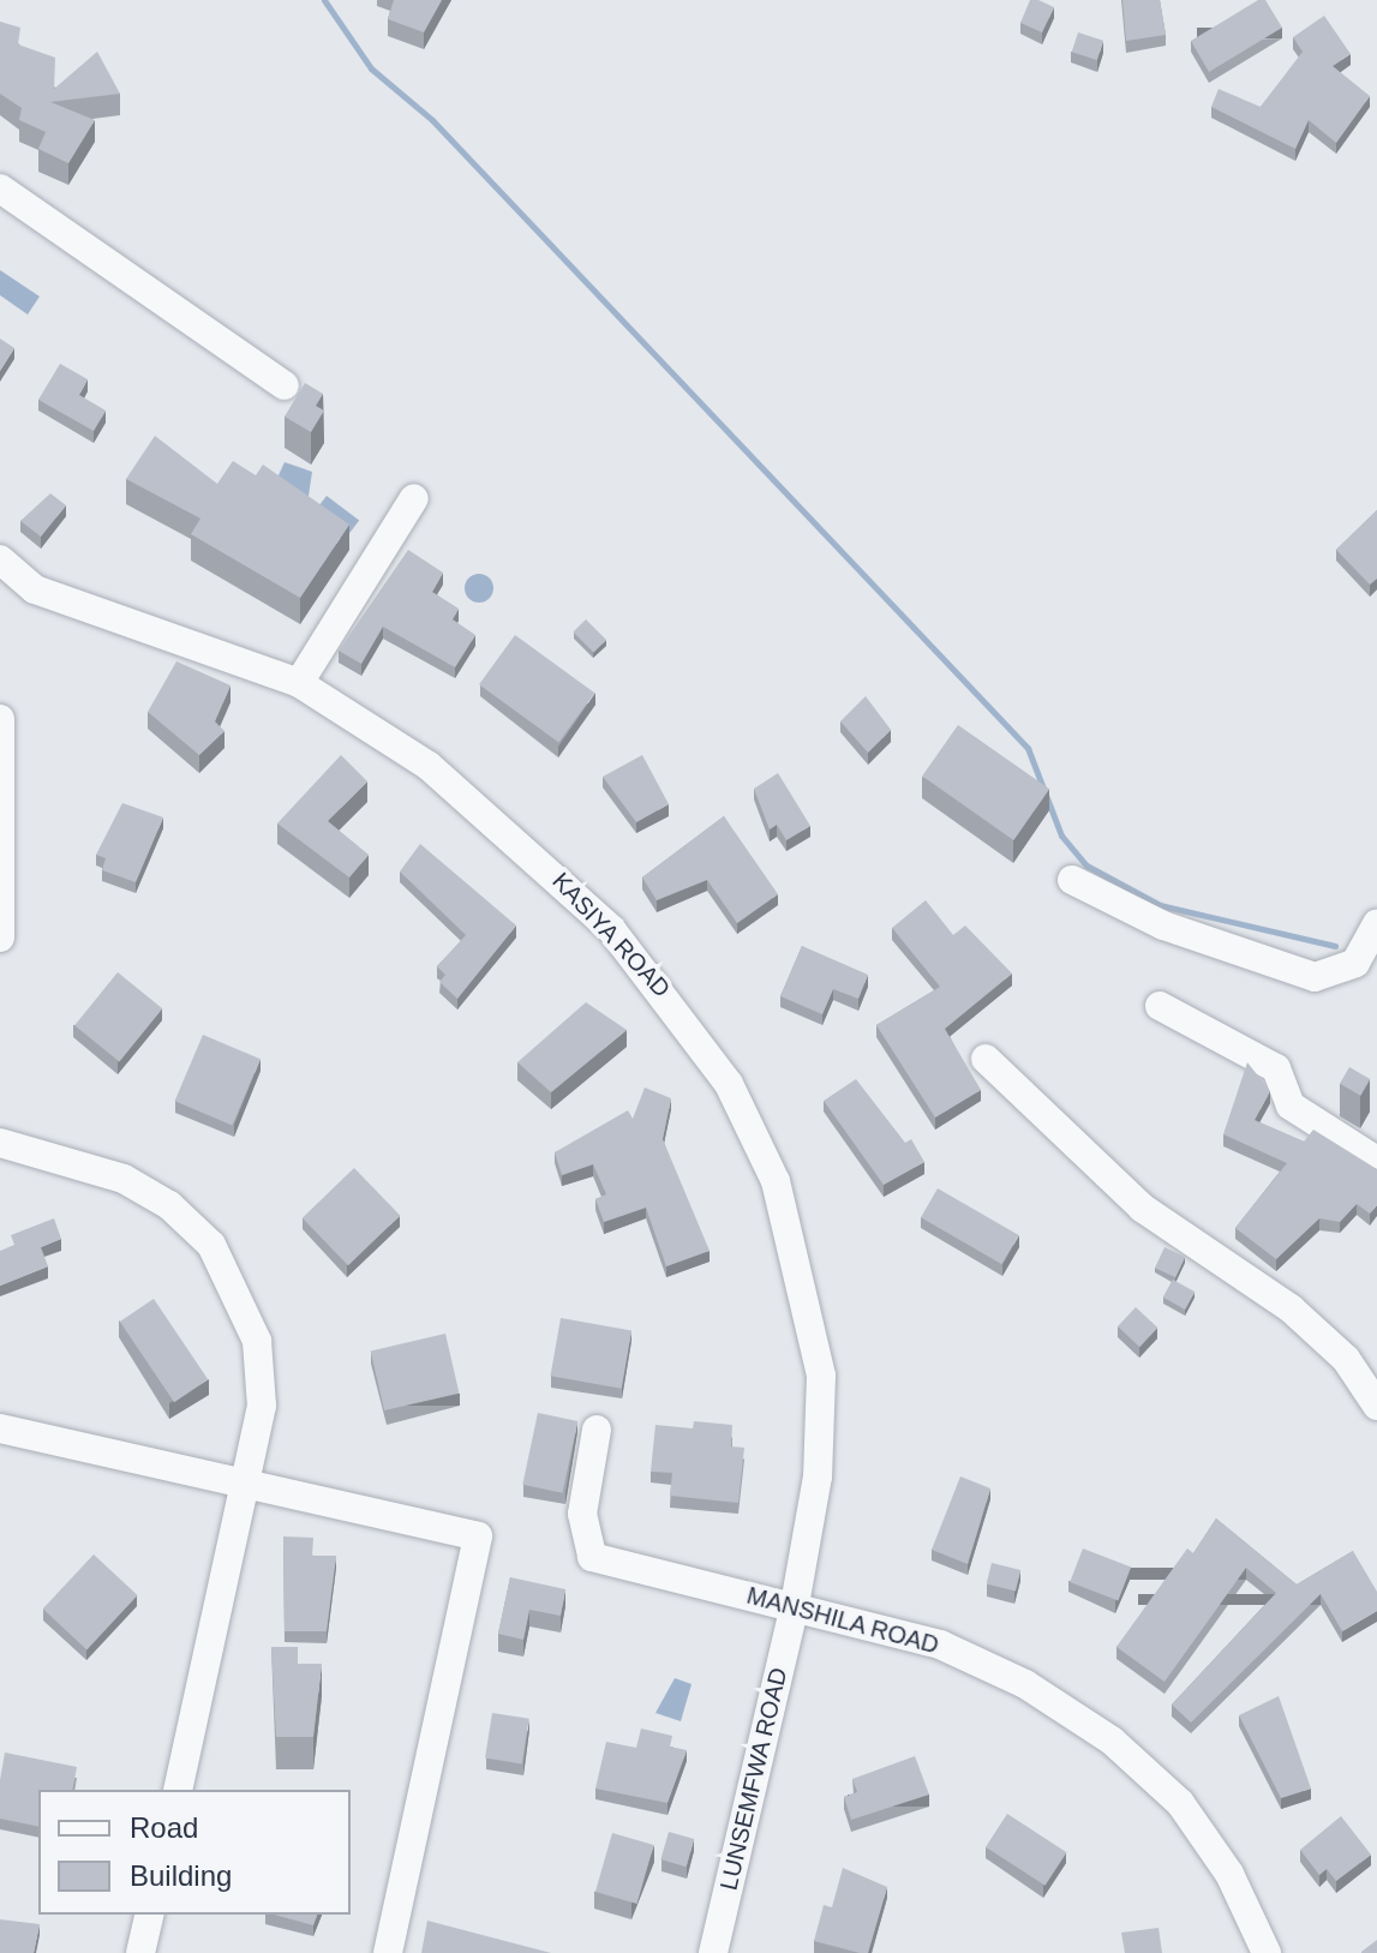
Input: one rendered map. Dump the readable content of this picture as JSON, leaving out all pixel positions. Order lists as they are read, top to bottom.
{
  "streets": {
    "street": ["KASIYA ROAD", "MANSHILA ROAD", "LUNSEMFWA ROAD"]
  },
  "crossings": [
    ["KASIYA ROAD", "MANSHILA ROAD"],
    ["KASIYA ROAD", "LUNSEMFWA ROAD"],
    ["MANSHILA ROAD", "LUNSEMFWA ROAD"]
  ],
  "legend": ["Road", "Building"]
}
